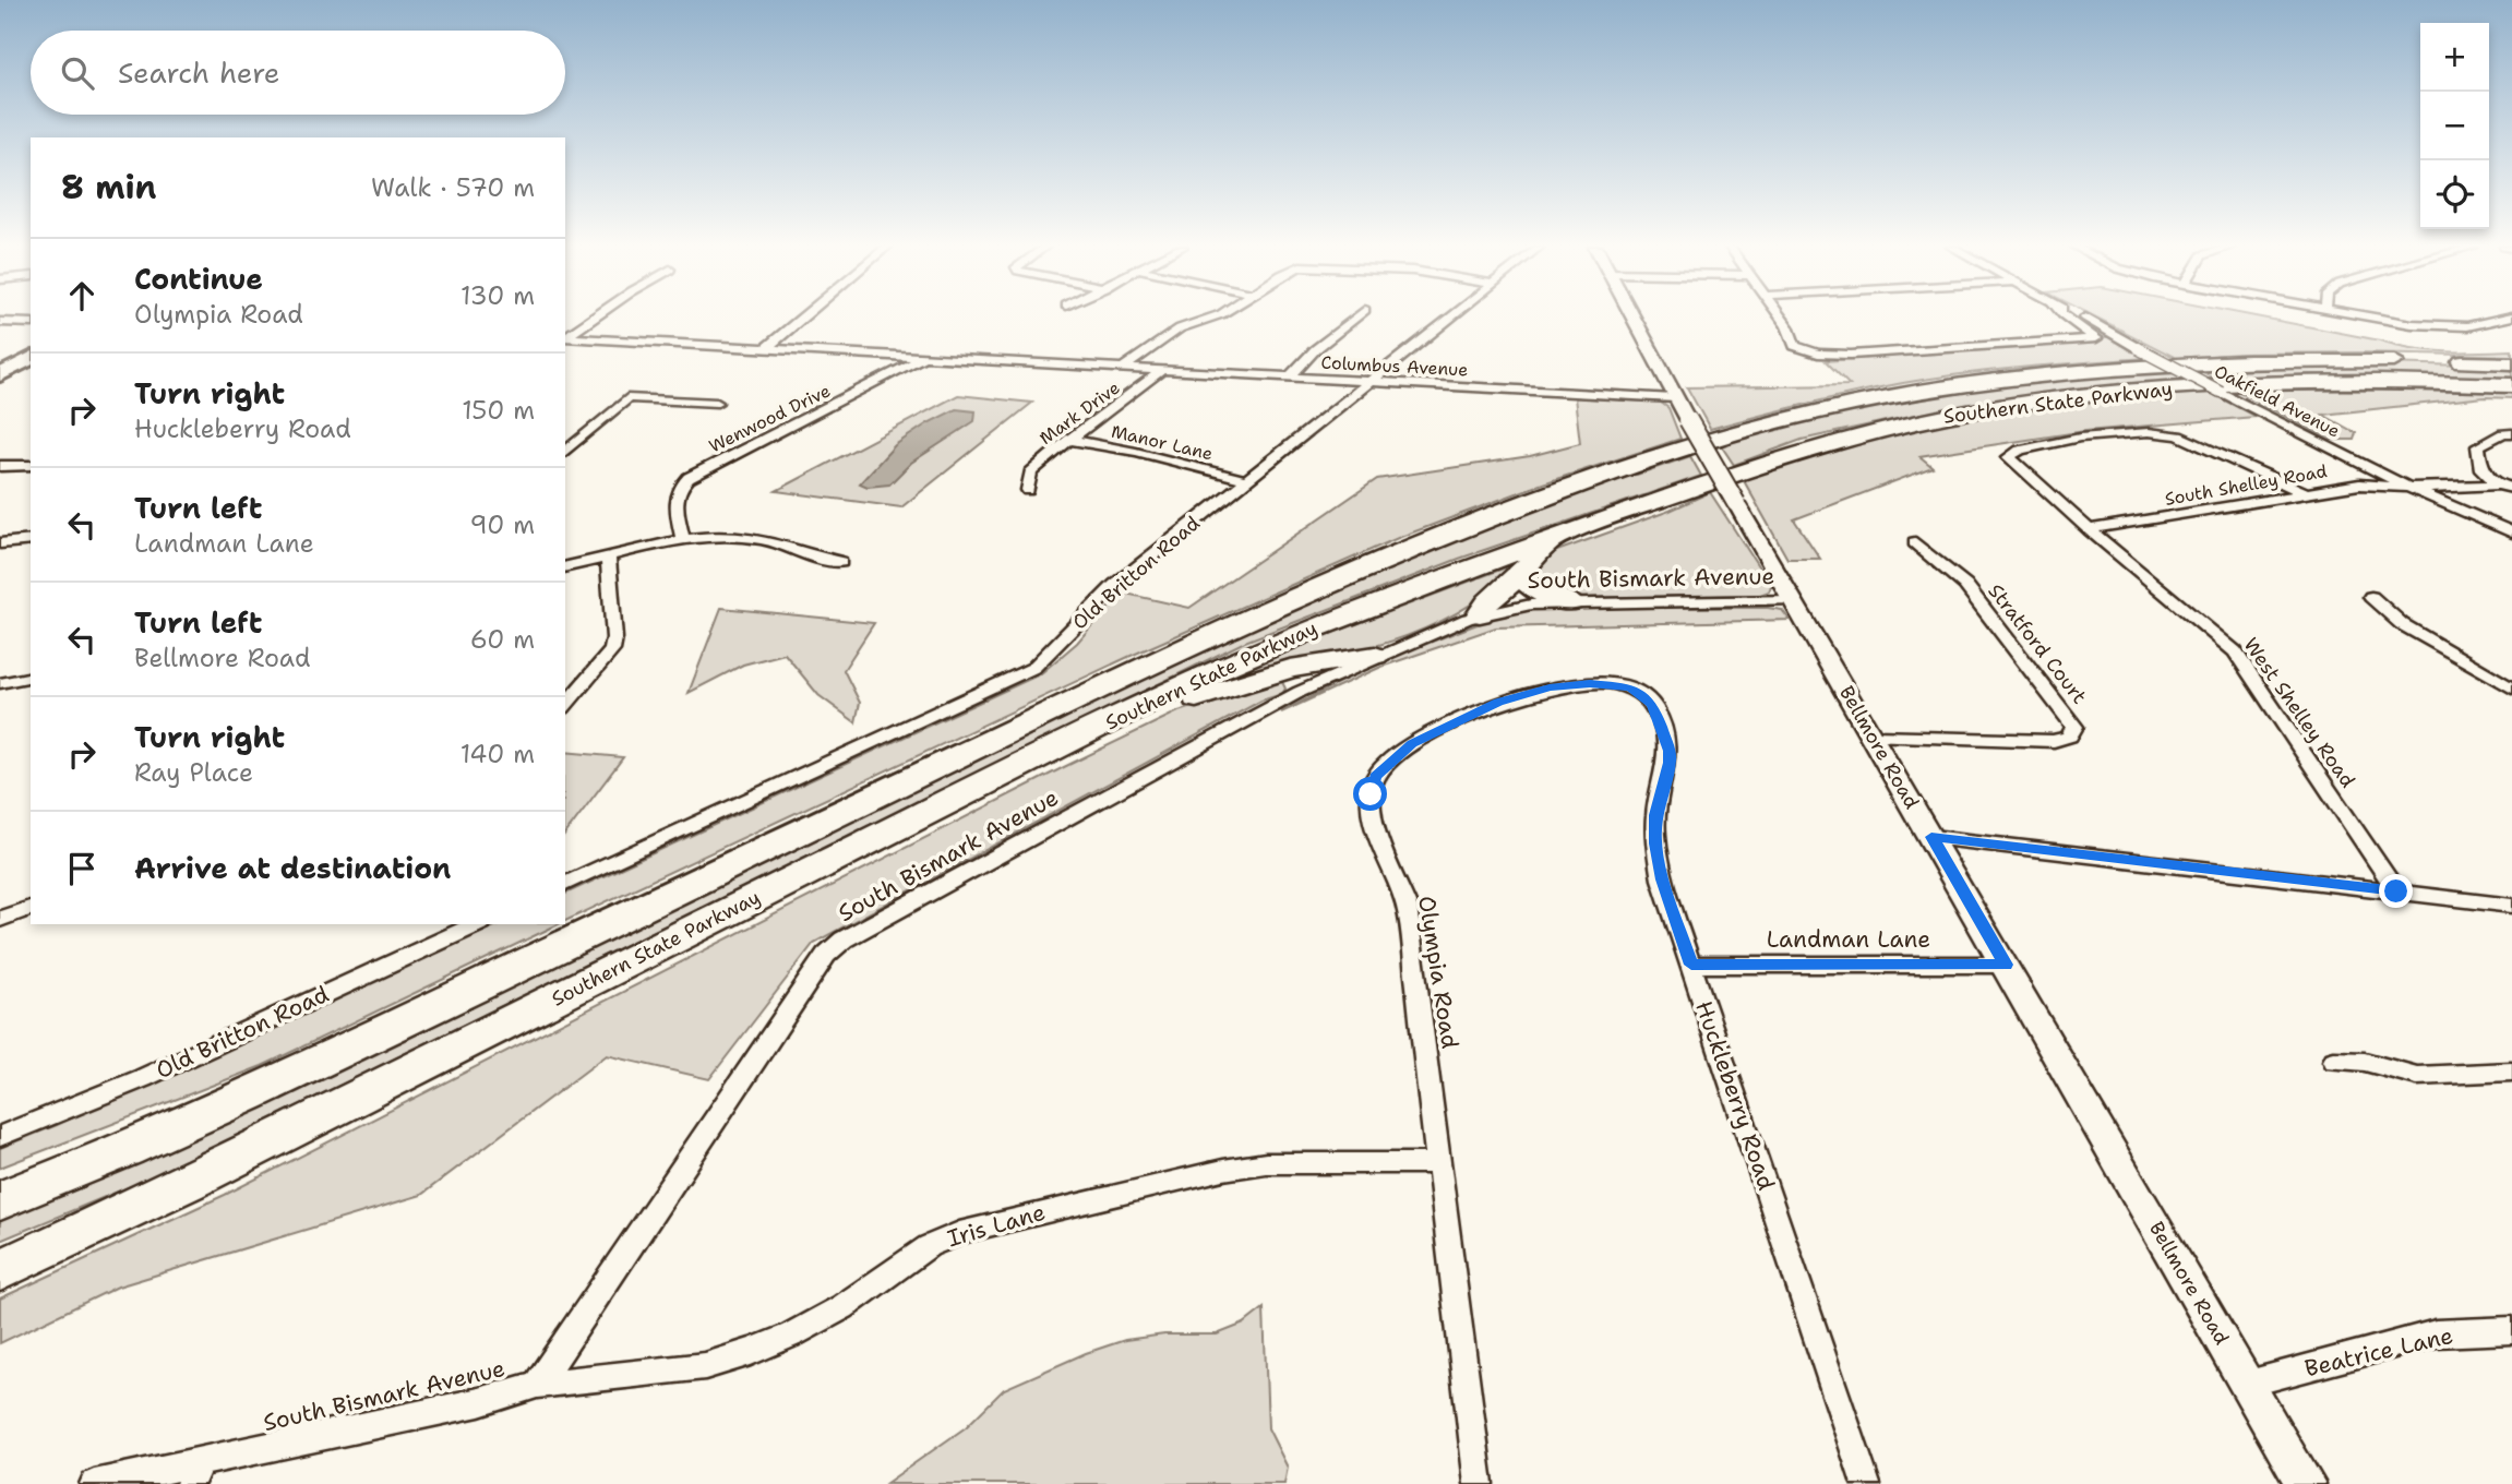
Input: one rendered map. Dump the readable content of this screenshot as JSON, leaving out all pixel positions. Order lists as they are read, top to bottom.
{
  "streets": {
    "highway": ["Southern State Parkway"],
    "main road": ["Bellmore Road"],
    "street": [
      "Columbus Avenue",
      "Oakfield Avenue",
      "Mark Drive",
      "Wenwood Drive",
      "Manor Lane",
      "South Shelley Road",
      "Old Britton Road",
      "South Bismark Avenue",
      "Stratford Court",
      "West Shelley Road",
      "Landman Lane",
      "Olympia Road",
      "Huckleberry Road",
      "Iris Lane",
      "Beatrice Lane"
    ]
  },
  "crossings": [
    ["Columbus Avenue", "Mark Drive"],
    ["Columbus Avenue", "Wenwood Drive"],
    ["Columbus Avenue", "Old Britton Road"],
    ["Columbus Avenue", "Bellmore Road"],
    ["Oakfield Avenue", "South Shelley Road"],
    ["Mark Drive", "Manor Lane"],
    ["Manor Lane", "Old Britton Road"],
    ["South Shelley Road", "West Shelley Road"],
    ["South Bismark Avenue", "Bellmore Road"],
    ["South Bismark Avenue", "Iris Lane"],
    ["Stratford Court", "Bellmore Road"],
    ["Bellmore Road", "Landman Lane"],
    ["Bellmore Road", "Beatrice Lane"],
    ["Landman Lane", "Huckleberry Road"],
    ["Olympia Road", "Huckleberry Road"],
    ["Olympia Road", "Iris Lane"]
  ],
  "page": {
    "map_buttons": ["+", "−"],
    "search": "Search here",
    "heading": ["8 min", "Walk · 570 m"],
    "list": [
      ["Continue", "Olympia Road", "130 m"],
      ["Turn right", "Huckleberry Road", "150 m"],
      ["Turn left", "Landman Lane", "90 m"],
      ["Turn left", "Bellmore Road", "60 m"],
      ["Turn right", "Ray Place", "140 m"],
      "Arrive at destination"
    ]
  }
}
